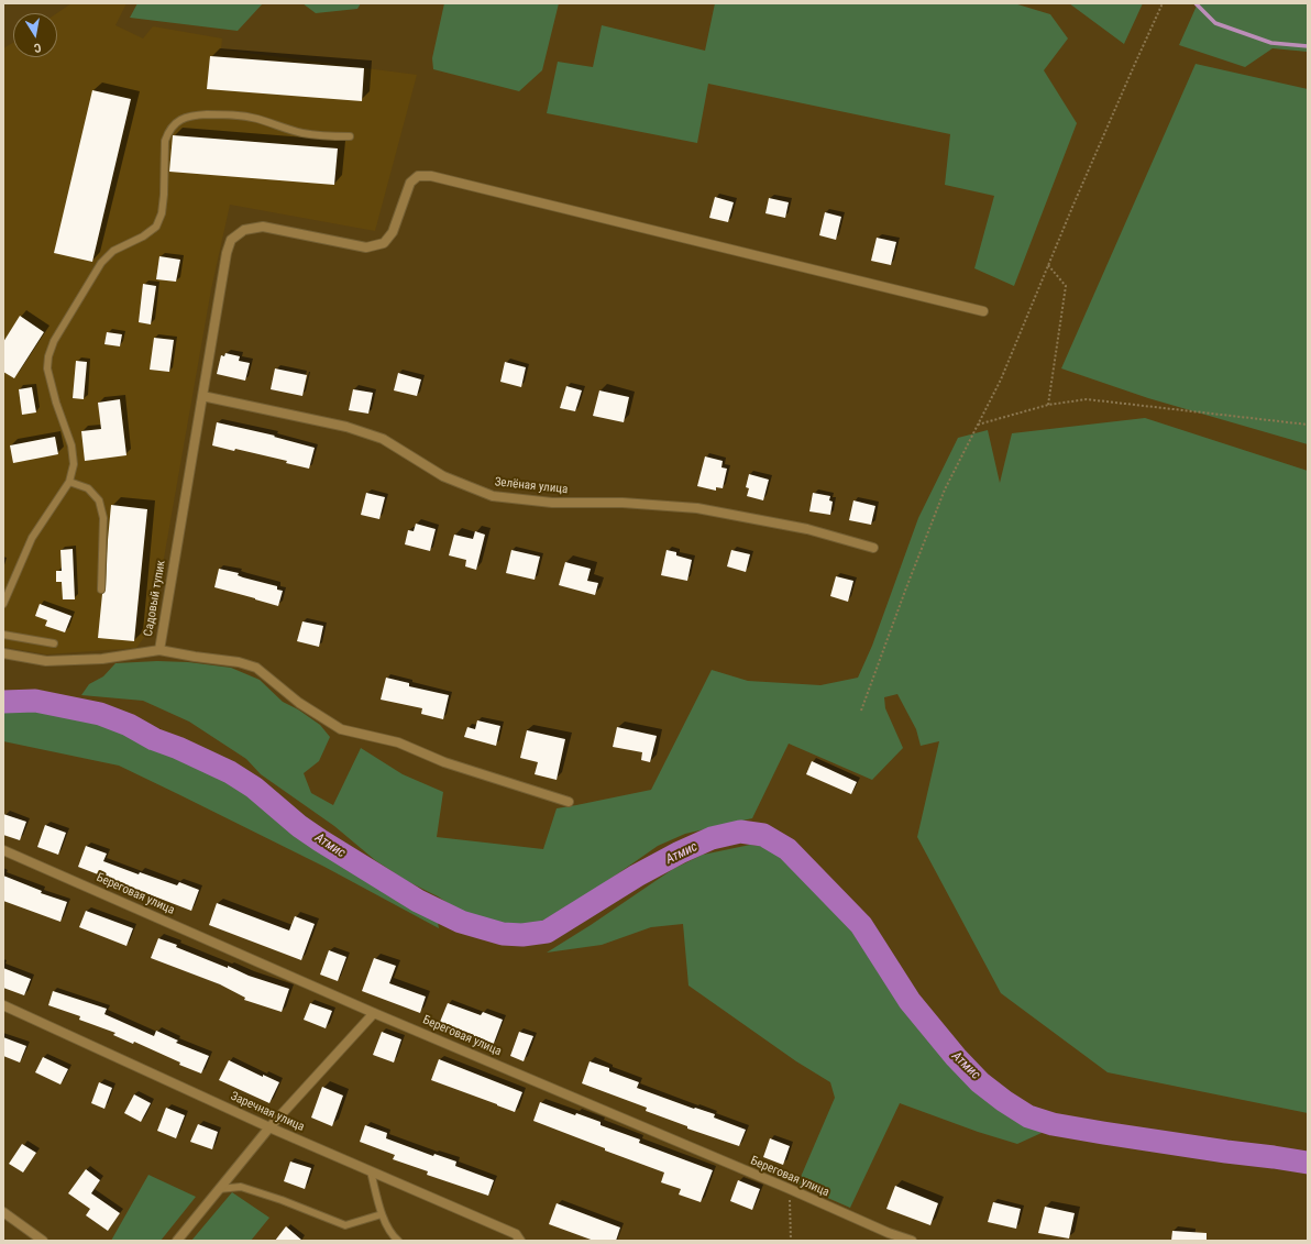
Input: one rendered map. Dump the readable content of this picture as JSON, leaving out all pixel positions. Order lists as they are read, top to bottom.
{
  "streets": {
    "street": [
      "Зелёная улица",
      "Садовый тупик",
      "Береговая улица",
      "Заречная улица"
    ]
  },
  "crossings": [
    ["Зелёная улица", "Садовый тупик"]
  ],
  "water": ["Атмис"],
  "north": "bottom"
}
